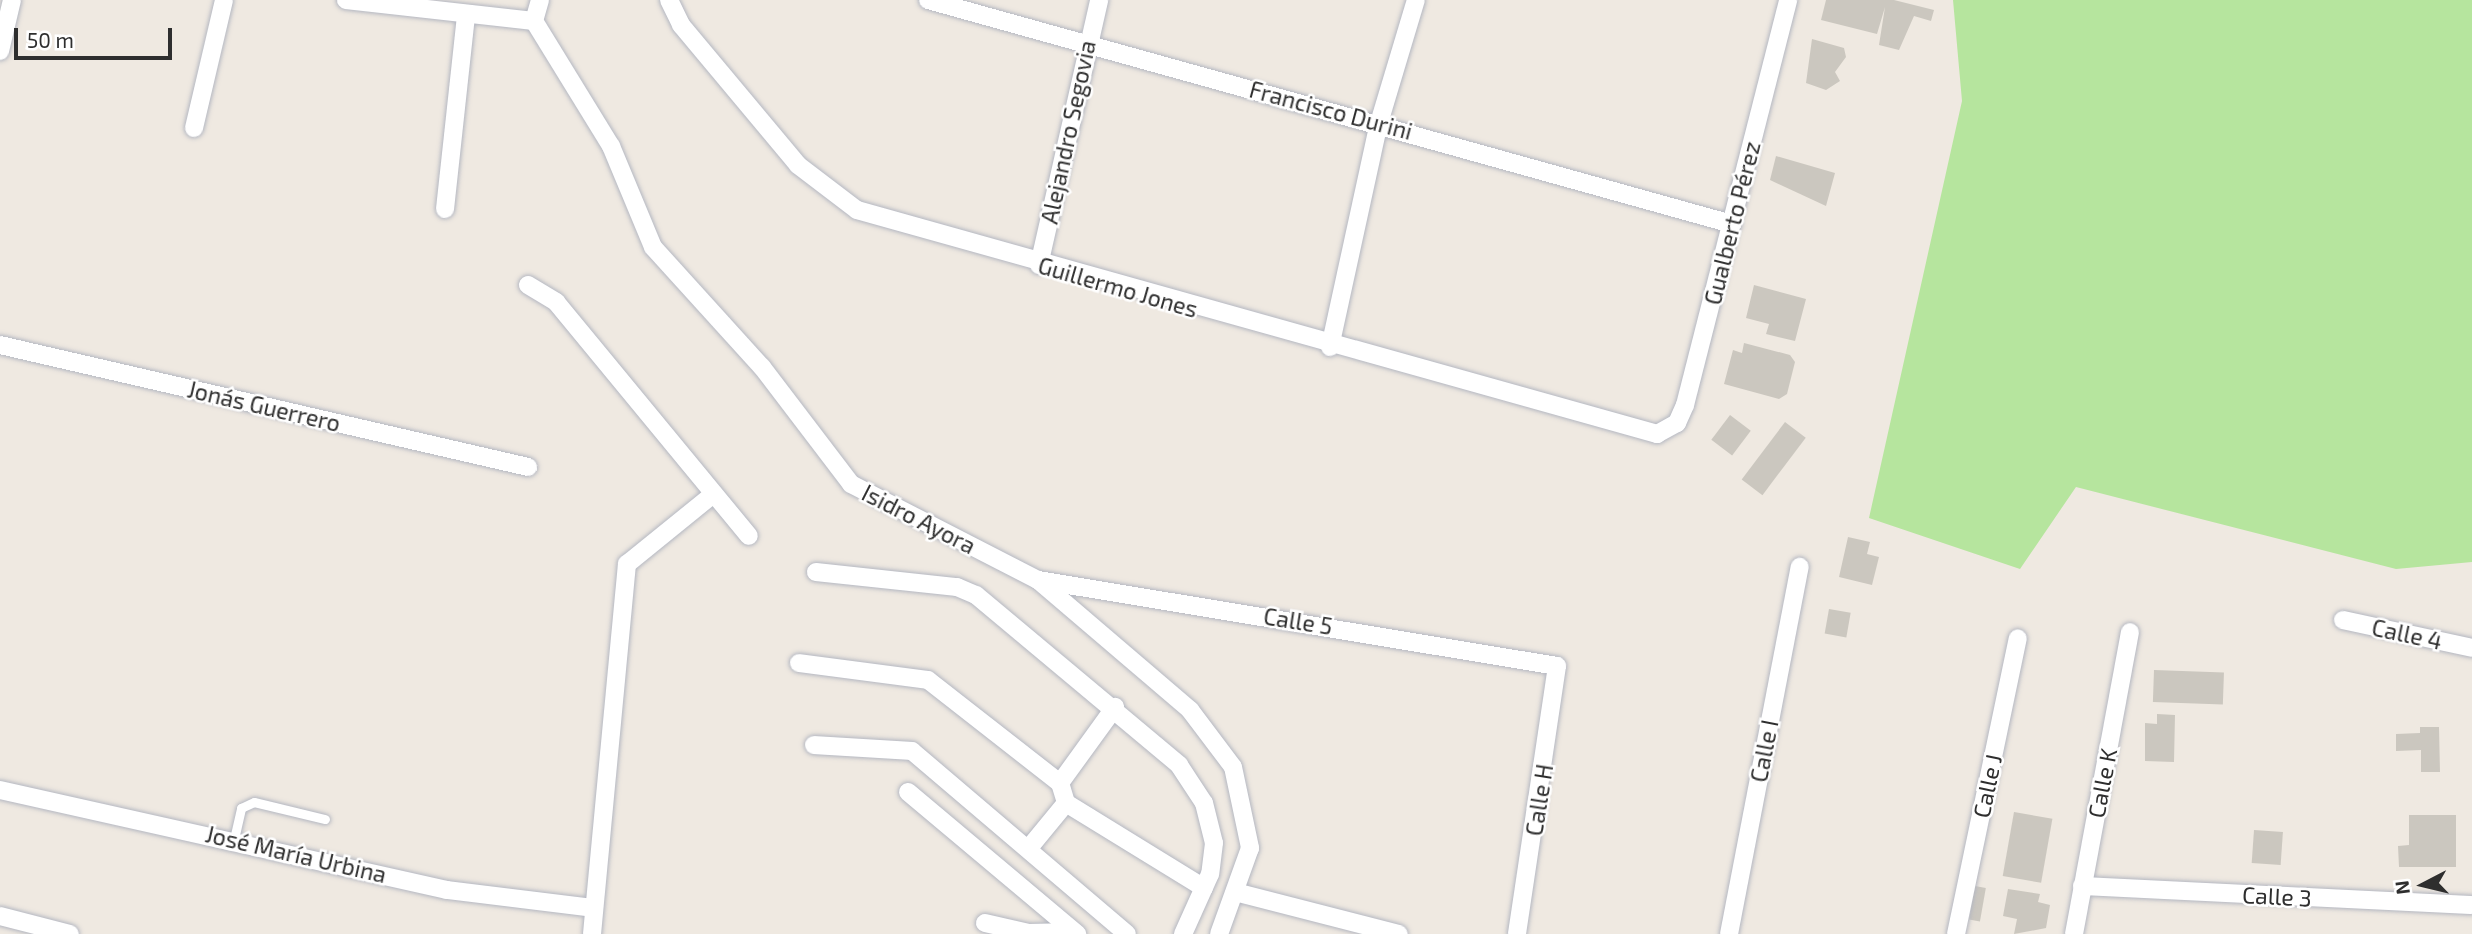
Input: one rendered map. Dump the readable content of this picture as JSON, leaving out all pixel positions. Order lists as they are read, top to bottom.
{
  "streets": {
    "street": [
      "Francisco Durini",
      "Alejandro Segovia",
      "Gualberto Pérez",
      "Guillermo Jones",
      "Jonás Guerrero",
      "Isidro Ayora",
      "Calle 5",
      "Calle 4",
      "Calle I",
      "Calle K",
      "Calle J",
      "Calle H",
      "José María Urbina",
      "Calle 3"
    ]
  },
  "crossings": [
    ["Francisco Durini", "Alejandro Segovia"],
    ["Francisco Durini", "Gualberto Pérez"],
    ["Alejandro Segovia", "Guillermo Jones"],
    ["Gualberto Pérez", "Guillermo Jones"],
    ["Isidro Ayora", "Calle 5"],
    ["Calle 5", "Calle H"],
    ["Calle K", "Calle 3"]
  ],
  "scale_bar": "50 m",
  "north": "left"
}
